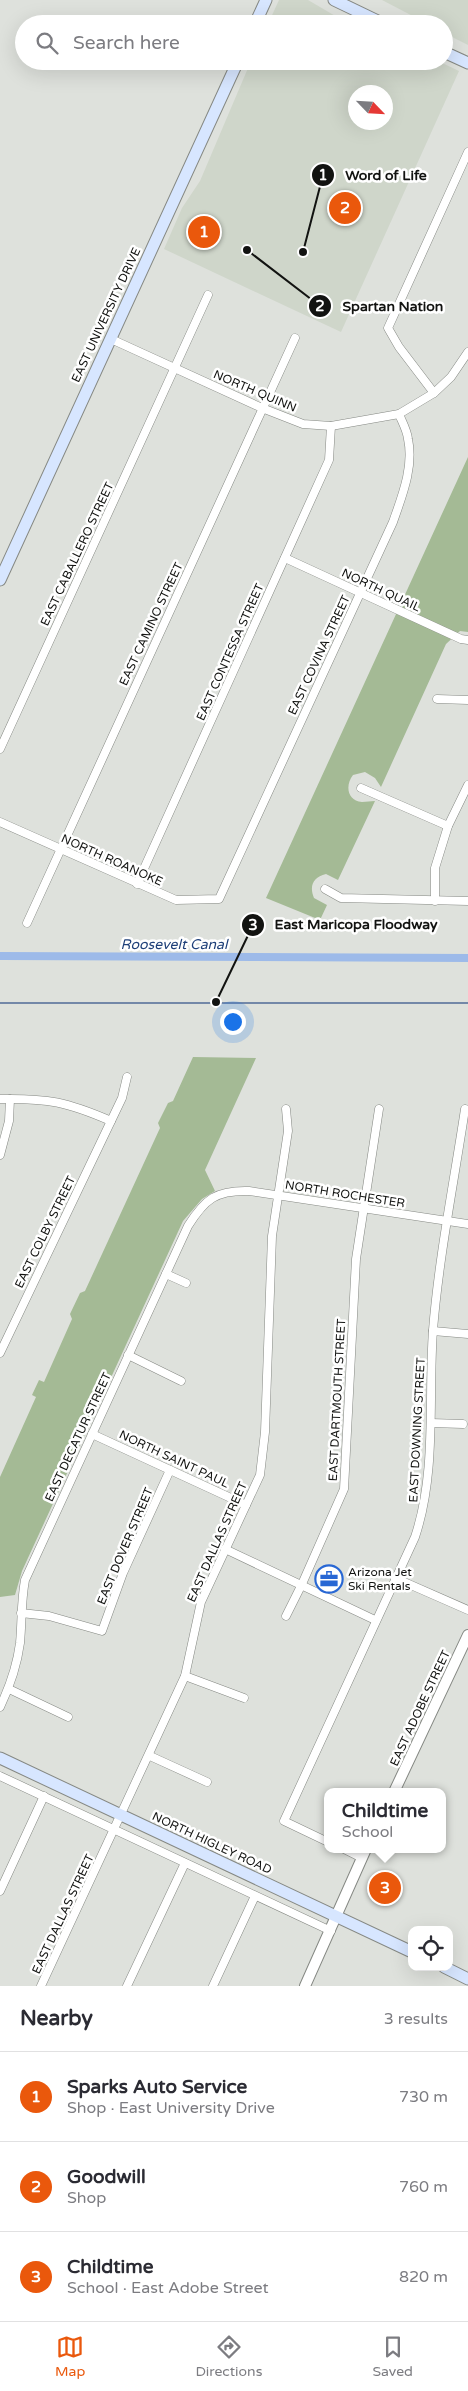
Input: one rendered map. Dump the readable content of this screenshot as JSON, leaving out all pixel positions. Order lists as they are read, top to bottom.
{
  "streets": {
    "main road": ["EAST UNIVERSITY DRIVE", "NORTH HIGLEY ROAD"],
    "street": [
      "NORTH QUINN",
      "EAST CABALLERO STREET",
      "NORTH QUAIL",
      "EAST CAMINO STREET",
      "EAST CONTESSA STREET",
      "EAST COVINA STREET",
      "NORTH ROANOKE",
      "NORTH ROCHESTER",
      "EAST COLBY STREET",
      "EAST DARTMOUTH STREET",
      "EAST DOWNING STREET",
      "EAST DECATUR STREET",
      "NORTH SAINT PAUL",
      "EAST DALLAS STREET",
      "EAST DOVER STREET",
      "EAST ADOBE STREET"
    ]
  },
  "crossings": [
    ["EAST UNIVERSITY DRIVE", "NORTH QUINN"],
    ["NORTH QUINN", "EAST CABALLERO STREET"],
    ["NORTH QUINN", "EAST CAMINO STREET"],
    ["NORTH QUINN", "EAST CONTESSA STREET"],
    ["NORTH QUINN", "EAST COVINA STREET"],
    ["NORTH QUAIL", "EAST CONTESSA STREET"],
    ["NORTH QUAIL", "EAST COVINA STREET"],
    ["EAST CAMINO STREET", "NORTH ROANOKE"],
    ["EAST CONTESSA STREET", "NORTH ROANOKE"],
    ["EAST COVINA STREET", "NORTH ROANOKE"],
    ["NORTH ROCHESTER", "EAST DARTMOUTH STREET"],
    ["NORTH ROCHESTER", "EAST DOWNING STREET"],
    ["NORTH ROCHESTER", "EAST DECATUR STREET"],
    ["NORTH ROCHESTER", "EAST DALLAS STREET"],
    ["EAST DECATUR STREET", "NORTH SAINT PAUL"],
    ["EAST DECATUR STREET", "EAST DOVER STREET"],
    ["NORTH SAINT PAUL", "EAST DALLAS STREET"],
    ["NORTH SAINT PAUL", "EAST DOVER STREET"],
    ["EAST DALLAS STREET", "NORTH HIGLEY ROAD"]
  ],
  "water": ["Roosevelt Canal"],
  "places": {
    "other": ["Spartan Nation", "Word of Life", "East Maricopa Floodway"],
    "office": ["Arizona Jet Ski Rentals"]
  },
  "north": "bottom right",
  "page": {
    "search": "Search here",
    "pins": ["2", "1", "3"],
    "popup": ["Childtime", "School"],
    "heading": ["Nearby", "3 results"],
    "list": [
      {
        "mark": "1",
        "name": "Sparks Auto Service",
        "note": "Shop · East University Drive",
        "value": "730 m"
      },
      {
        "mark": "2",
        "name": "Goodwill",
        "note": "Shop",
        "value": "760 m"
      },
      {
        "mark": "3",
        "name": "Childtime",
        "note": "School · East Adobe Street",
        "value": "820 m"
      }
    ],
    "nav": ["Map", "Directions", "Saved"]
  }
}
